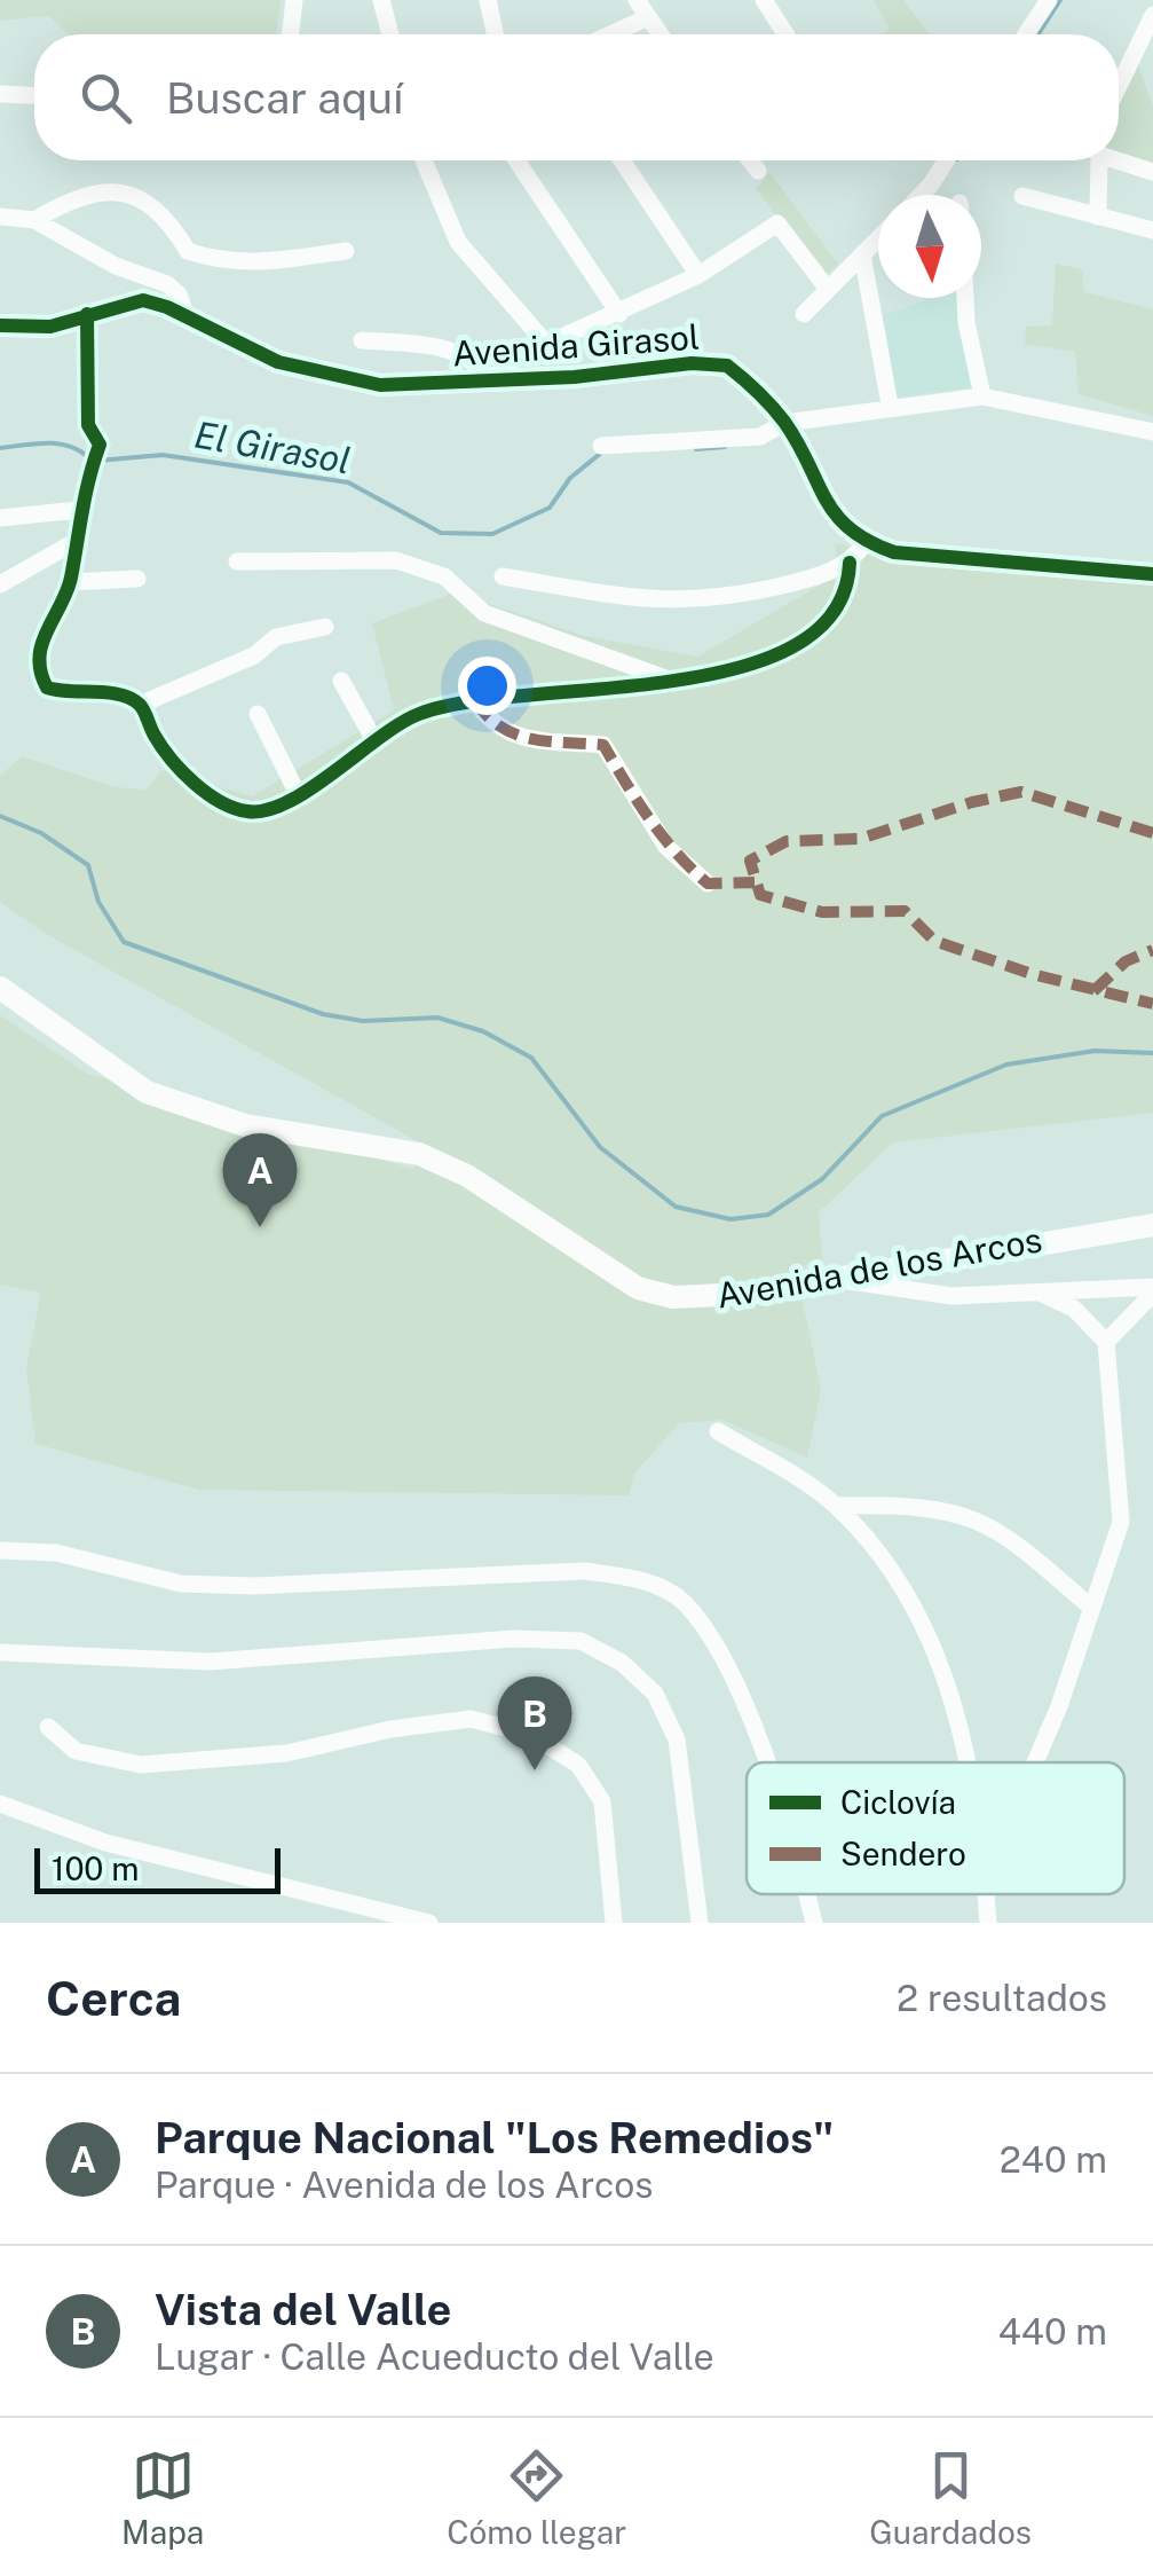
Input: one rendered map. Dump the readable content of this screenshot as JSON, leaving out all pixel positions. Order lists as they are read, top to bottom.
{
  "streets": {
    "street": ["Avenida Girasol", "Avenida de los Arcos"]
  },
  "water": ["El Girasol"],
  "legend": ["Ciclovía", "Sendero"],
  "scale_bar": "100 m",
  "north": "bottom",
  "page": {
    "search": "Buscar aquí",
    "pins": ["A", "B"],
    "scale": "100 m",
    "heading": ["Cerca", "2 resultados"],
    "list": [
      {
        "mark": "A",
        "name": "Parque Nacional \"Los Remedios\"",
        "note": "Parque · Avenida de los Arcos",
        "value": "240 m"
      },
      {
        "mark": "B",
        "name": "Vista del Valle",
        "note": "Lugar · Calle Acueducto del Valle",
        "value": "440 m"
      }
    ],
    "nav": ["Mapa", "Cómo llegar", "Guardados"]
  }
}
